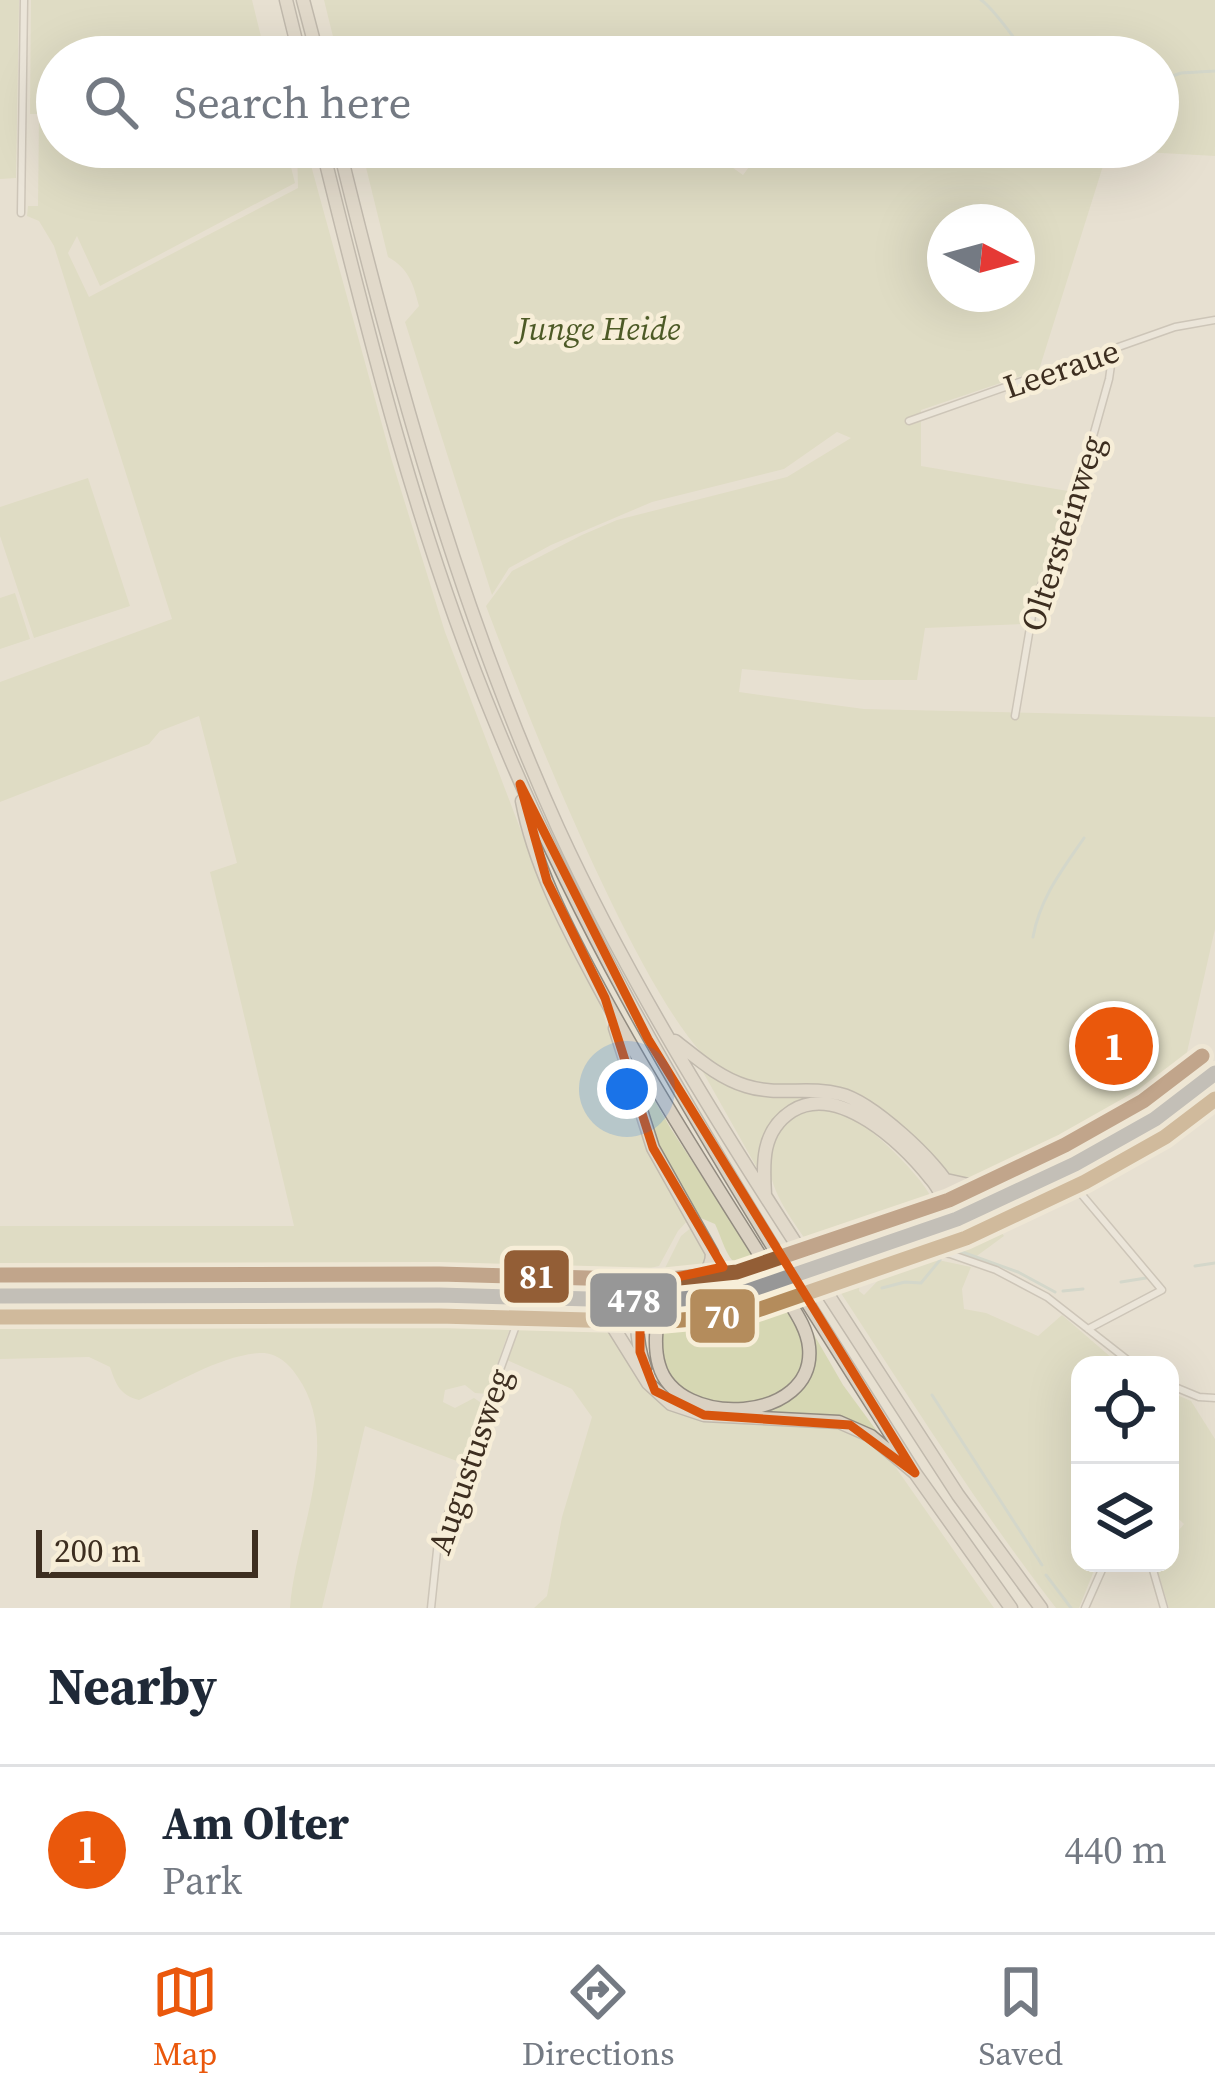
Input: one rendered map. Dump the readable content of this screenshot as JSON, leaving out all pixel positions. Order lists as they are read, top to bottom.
{
  "streets": {
    "street": ["Leeraue", "Oltersteinweg", "Augustusweg"]
  },
  "crossings": [
    ["Leeraue", "Oltersteinweg"]
  ],
  "parks": ["Junge Heide"],
  "lines": ["transit line 81", "transit line 478", "transit line 70"],
  "scale_bar": "200 m",
  "north": "right",
  "page": {
    "search": "Search here",
    "pins": "1",
    "scale": "200 m",
    "heading": "Nearby",
    "list": [
      {
        "mark": "1",
        "name": "Am Olter",
        "note": "Park",
        "value": "440 m"
      }
    ],
    "nav": ["Map", "Directions", "Saved"]
  }
}
